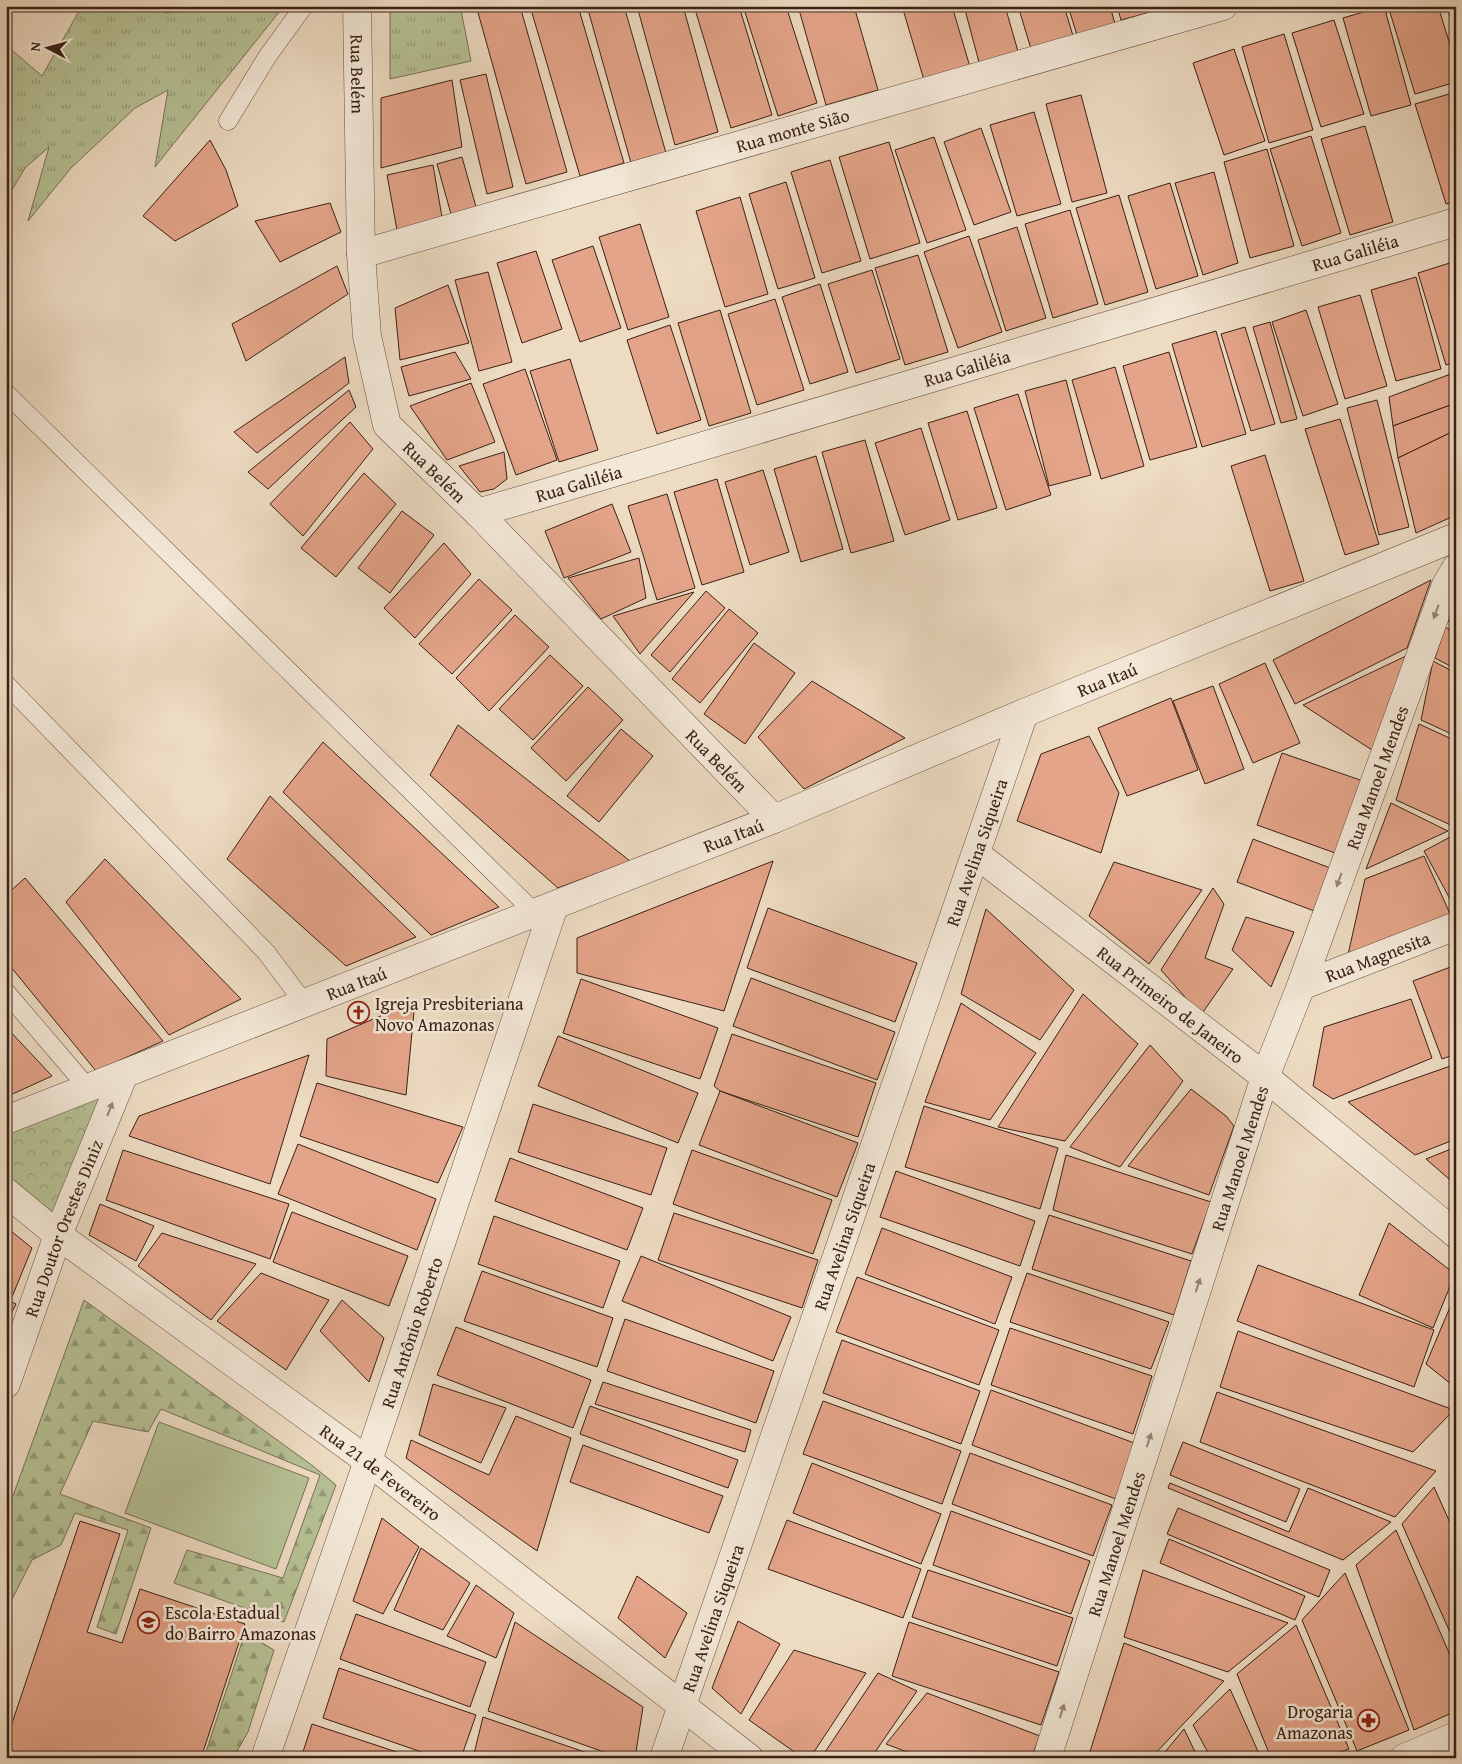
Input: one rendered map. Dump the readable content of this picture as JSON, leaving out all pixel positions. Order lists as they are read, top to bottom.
{
  "streets": {
    "street": [
      "Rua Belém",
      "Rua monte Sião",
      "Rua Galiléia",
      "Rua Itaú",
      "Rua Manoel Mendes",
      "Rua Avelina Siqueira",
      "Rua Magnesita",
      "Rua Primeiro de Janeiro",
      "Rua Doutor Orestes Diniz",
      "Rua Antônio Roberto",
      "Rua 21 de Fevereiro"
    ]
  },
  "crossings": [
    ["Rua Belém", "Rua monte Sião"],
    ["Rua Belém", "Rua Galiléia"],
    ["Rua Belém", "Rua Itaú"],
    ["Rua Itaú", "Rua Avelina Siqueira"],
    ["Rua Itaú", "Rua Doutor Orestes Diniz"],
    ["Rua Itaú", "Rua Antônio Roberto"],
    ["Rua Manoel Mendes", "Rua Magnesita"],
    ["Rua Manoel Mendes", "Rua Primeiro de Janeiro"],
    ["Rua Avelina Siqueira", "Rua Primeiro de Janeiro"],
    ["Rua Avelina Siqueira", "Rua 21 de Fevereiro"],
    ["Rua Doutor Orestes Diniz", "Rua 21 de Fevereiro"],
    ["Rua Antônio Roberto", "Rua 21 de Fevereiro"]
  ],
  "one_way": ["Rua Doutor Orestes Diniz"],
  "places": {
    "church": ["Igreja Presbiteriana Novo Amazonas"],
    "school or university": ["Escola Estadual do Bairro Amazonas"],
    "pharmacy": ["Drogaria Amazonas"]
  },
  "north": "left"
}
